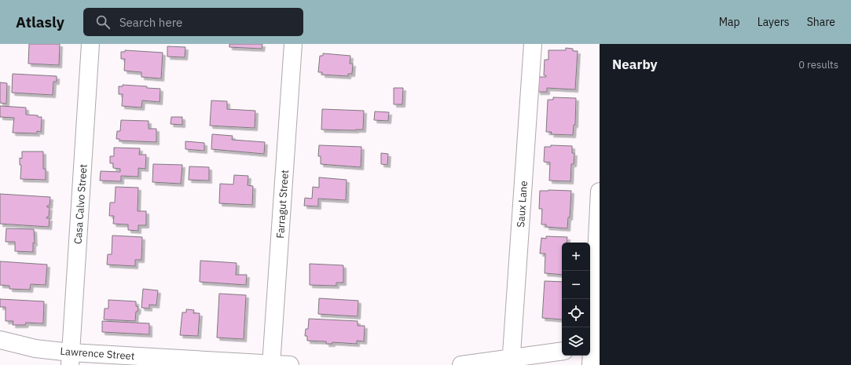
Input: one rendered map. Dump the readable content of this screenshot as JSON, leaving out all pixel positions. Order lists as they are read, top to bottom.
{
  "streets": {
    "street": [
      "Casa Calvo Street",
      "Farragut Street",
      "Saux Lane",
      "Lawrence Street"
    ]
  },
  "crossings": [
    ["Casa Calvo Street", "Lawrence Street"],
    ["Farragut Street", "Lawrence Street"]
  ],
  "page": {
    "header": "Atlasly",
    "search": "Search here",
    "nav": ["Map", "Layers", "Share"],
    "heading": ["Nearby", "0 results"],
    "map_buttons": ["+", "−"]
  }
}
